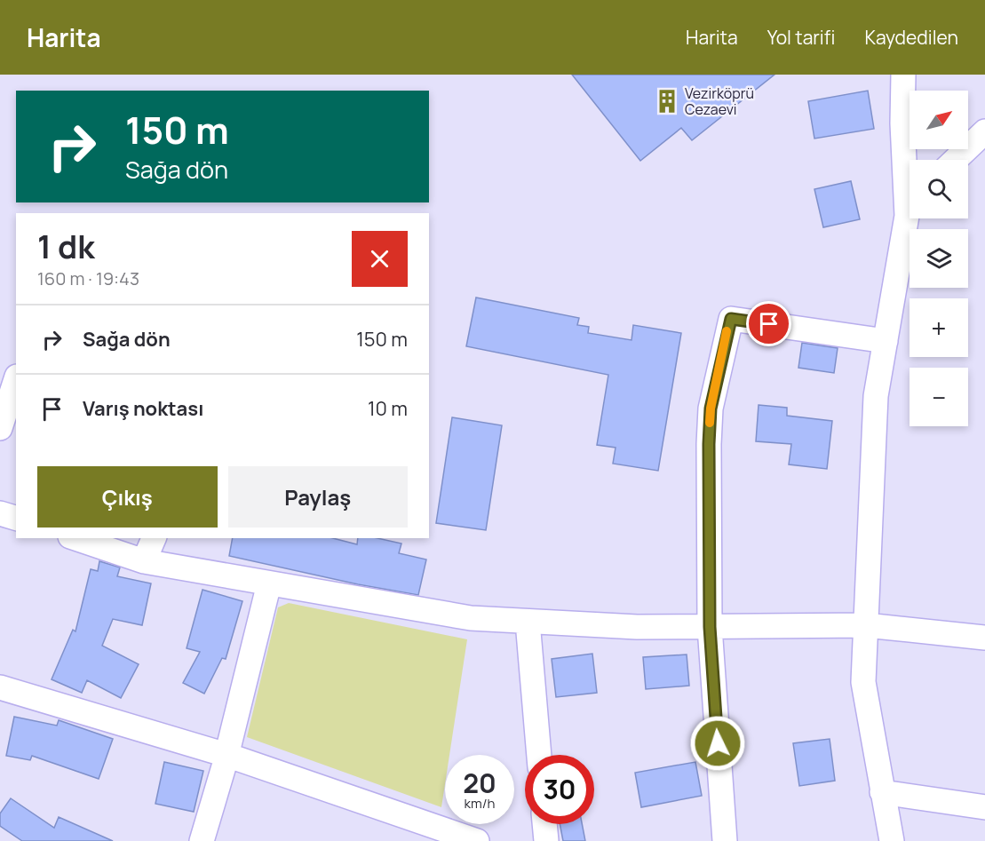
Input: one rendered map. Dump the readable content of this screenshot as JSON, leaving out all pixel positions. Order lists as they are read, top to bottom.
{
  "places": {
    "building": ["Vezirköprü Cezaevi"]
  },
  "north": "top right",
  "page": {
    "header": "Harita",
    "nav": ["Harita", "Yol tarifi", "Kaydedilen"],
    "map_buttons": ["+", "−"],
    "turn": ["150 m", "Sağa dön"],
    "heading": ["1 dk", "160 m · 19:43"],
    "list": [
      {
        "name": "Sağa dön",
        "value": "150 m"
      },
      {
        "name": "Varış noktası",
        "value": "10 m"
      }
    ],
    "buttons": ["Çıkış", "Paylaş"],
    "speed": "20 km/h",
    "limit": "30"
  }
}
